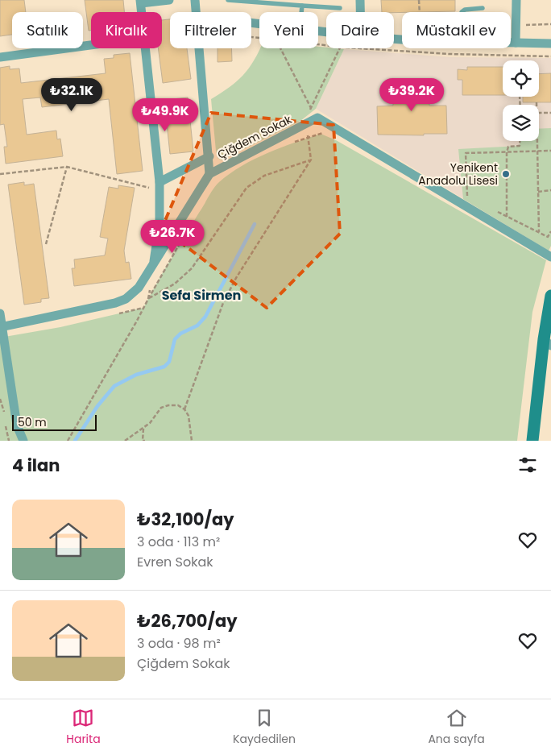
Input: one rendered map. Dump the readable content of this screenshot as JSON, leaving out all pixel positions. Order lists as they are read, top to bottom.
{
  "streets": {
    "street": ["Çiğdem Sokak"]
  },
  "districts": ["Sefa Sirmen"],
  "places": ["Yenikent Anadolu Lisesi"],
  "scale_bar": "50 m",
  "page": {
    "chip": [
      "Satılık",
      "Kiralık",
      "Filtreler",
      "Yeni",
      "Daire",
      "Müstakil ev"
    ],
    "price": [
      "₺32.1K",
      "₺39.2K",
      "₺49.9K",
      "₺26.7K"
    ],
    "scale": "50 m",
    "heading": "4 ilan",
    "list": [
      {
        "name": "₺32,100/ay",
        "note": "3 oda · 113 m² · Evren Sokak"
      },
      {
        "name": "₺26,700/ay",
        "note": "3 oda · 98 m² · Çiğdem Sokak"
      }
    ],
    "tabs": ["Harita", "Kaydedilen", "Ana sayfa"]
  }
}
